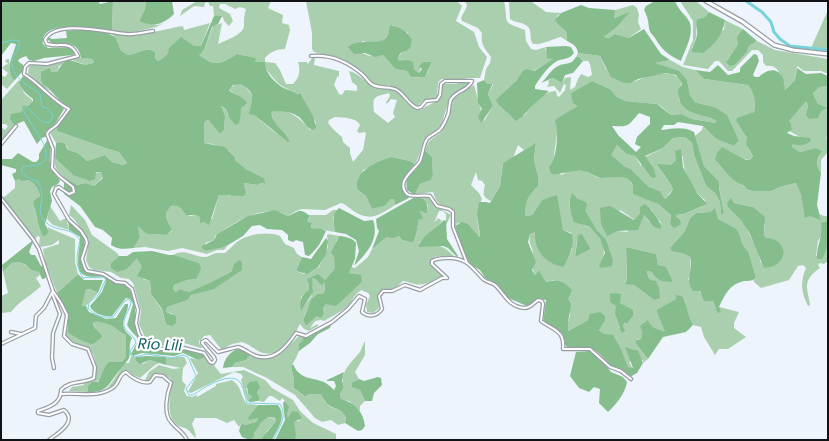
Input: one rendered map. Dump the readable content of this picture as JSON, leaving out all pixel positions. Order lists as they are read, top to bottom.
{
  "water": ["Río Lili"]
}
